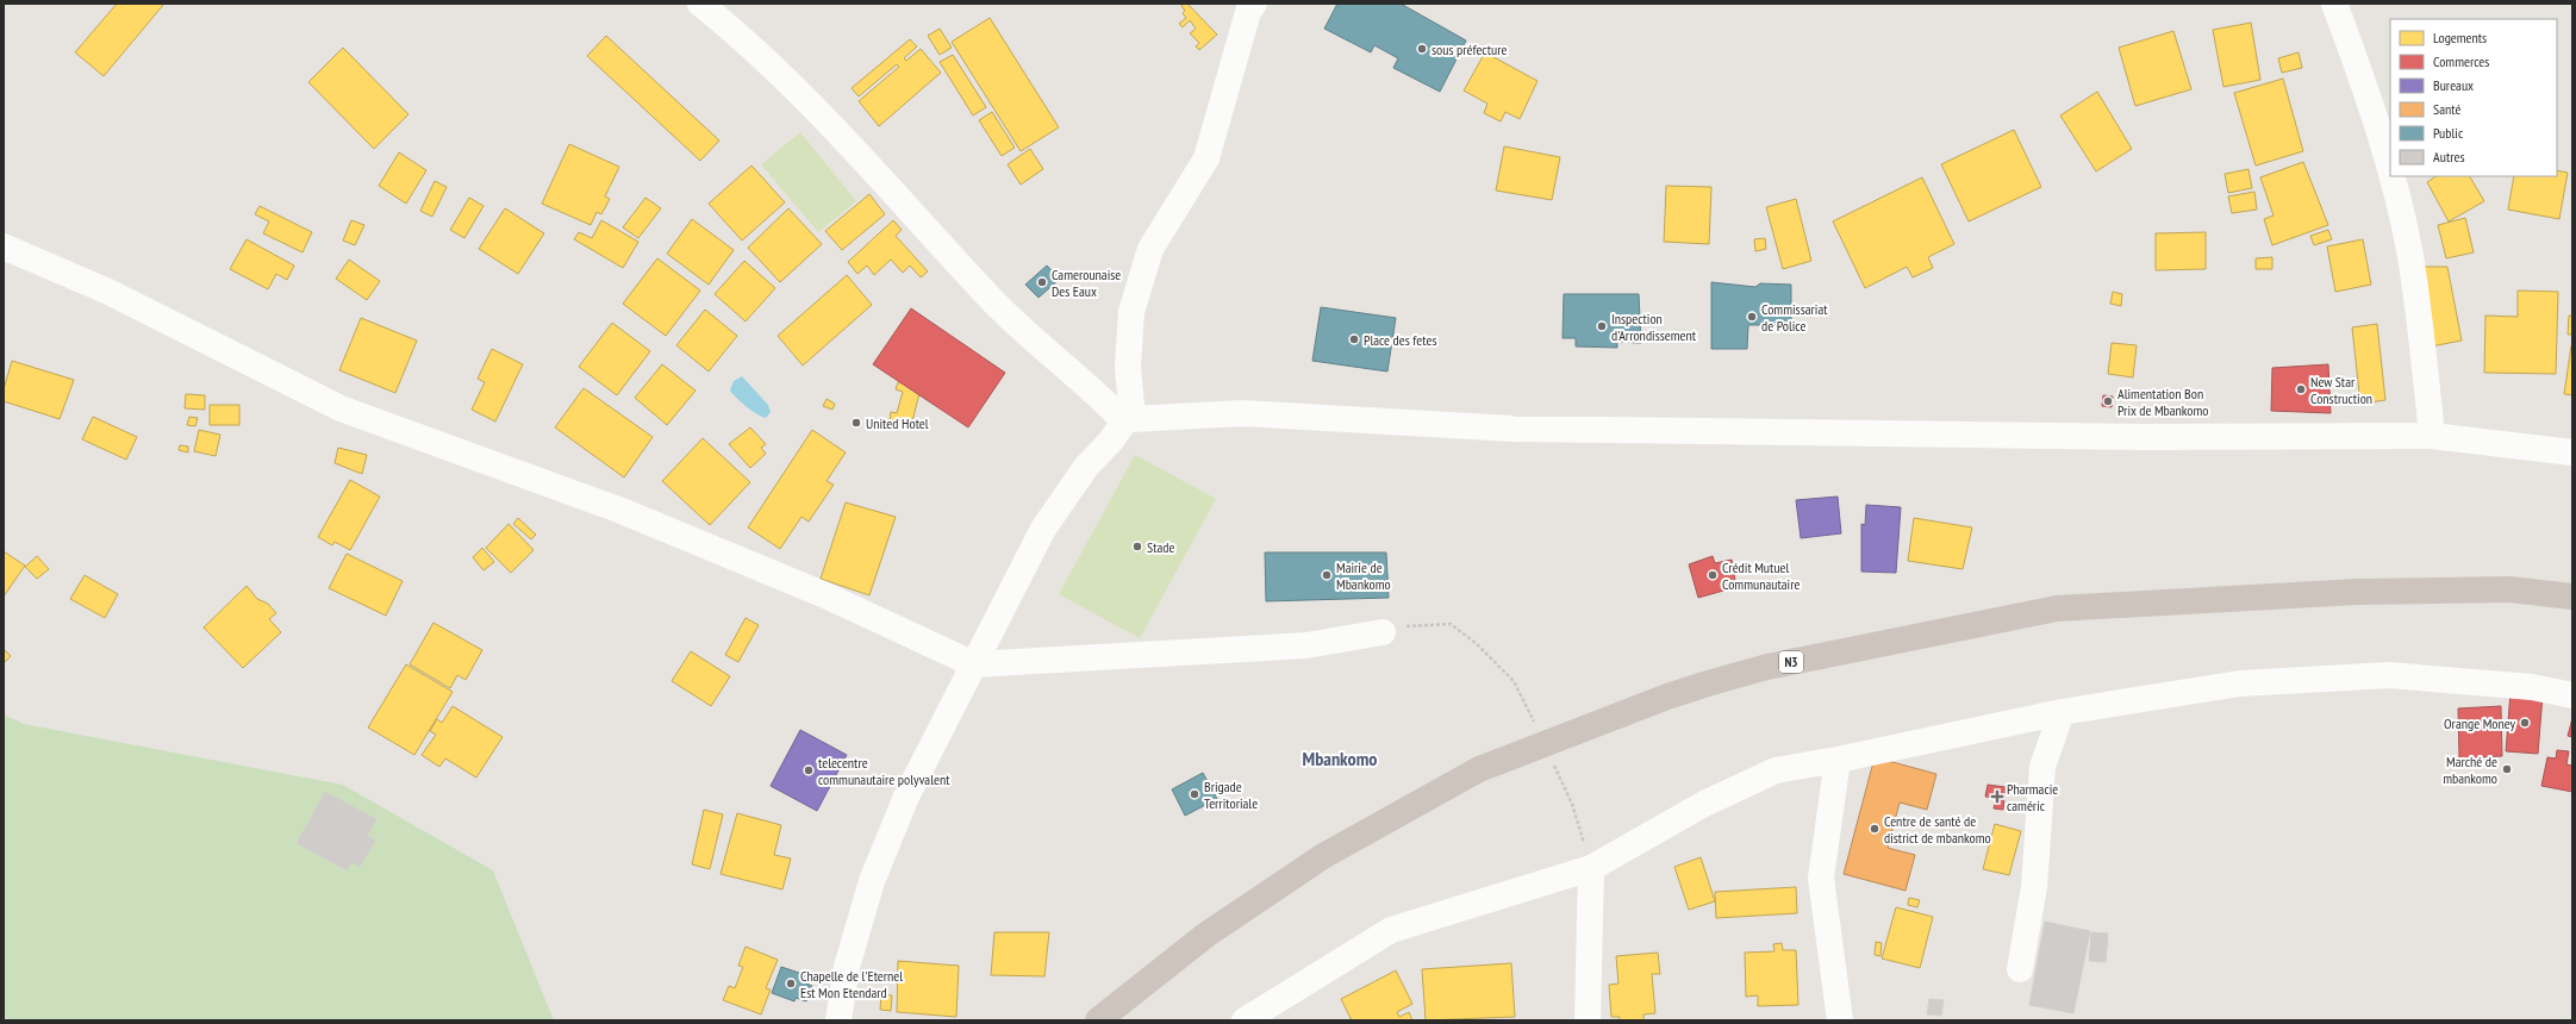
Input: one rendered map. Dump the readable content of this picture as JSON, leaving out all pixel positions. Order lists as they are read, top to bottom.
{
  "streets": {
    "highway": ["N3"]
  },
  "districts": ["Mbankomo"],
  "places": {
    "other": [
      "sous préfecture",
      "Camerounaise Des Eaux",
      "Commissariat de Police",
      "Inspection d'Arrondissement",
      "Place des fetes",
      "New Star Construction",
      "Alimentation Bon Prix de Mbankomo",
      "United Hotel",
      "Stade",
      "Mairie de Mbankomo",
      "Crédit Mutuel Communautaire",
      "Orange Money",
      "Marché de mbankomo",
      "telecentre communautaire polyvalent",
      "Brigade Territoriale",
      "Centre de santé de district de mbankomo",
      "Chapelle de l'Eternel Est Mon Etendard"
    ],
    "health": ["Pharmacie caméric"]
  },
  "legend": [
    "Logements",
    "Commerces",
    "Bureaux",
    "Santé",
    "Public",
    "Autres"
  ]
}
